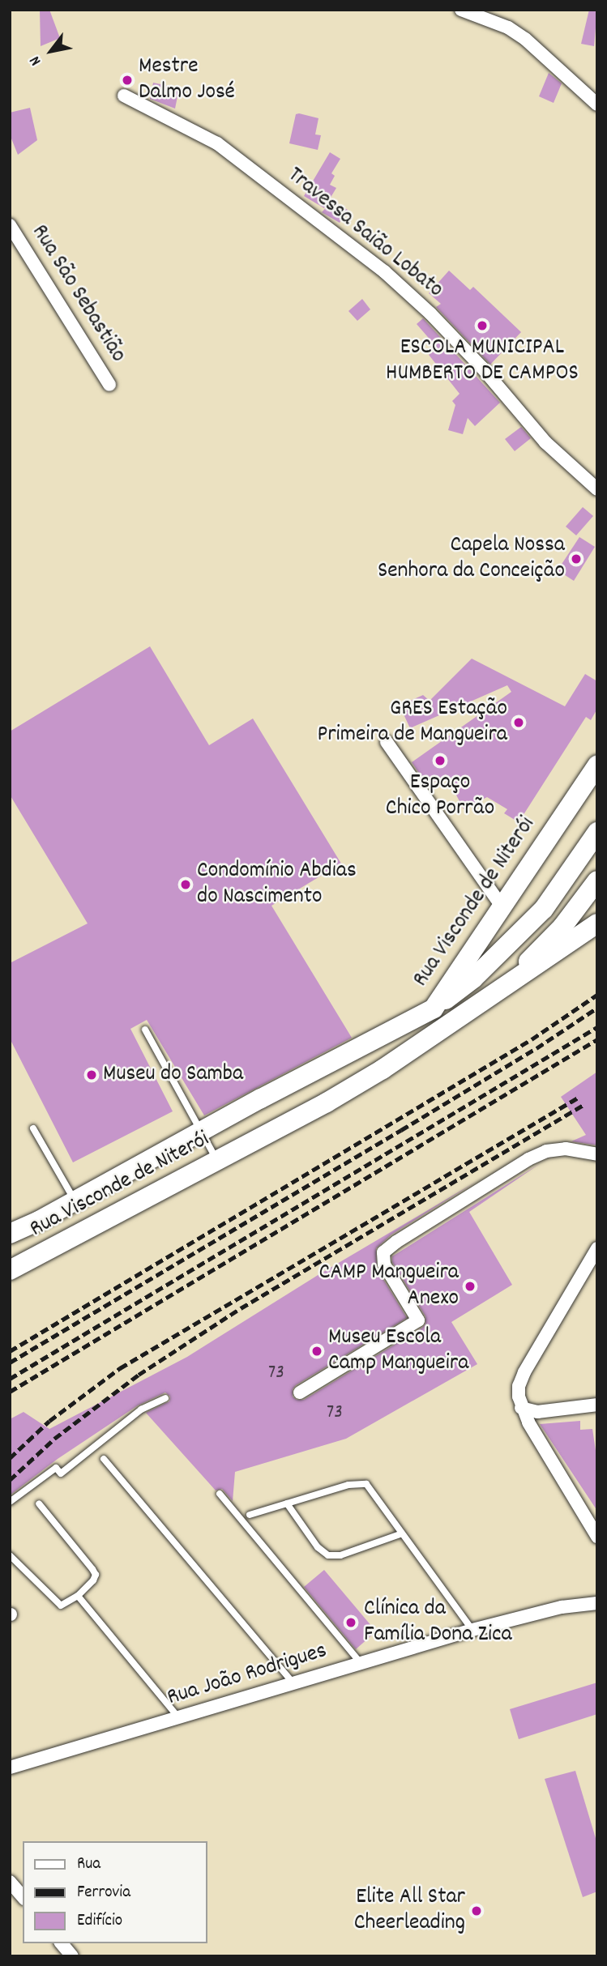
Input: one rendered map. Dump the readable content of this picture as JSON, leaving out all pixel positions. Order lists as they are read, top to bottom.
{
  "streets": {
    "main road": ["Rua Visconde de Niterói"],
    "street": ["Travessa Saião Lobato", "Rua São Sebastião", "Rua João Rodrigues"]
  },
  "places": [
    "Mestre Dalmo José",
    "ESCOLA MUNICIPAL HUMBERTO DE CAMPOS",
    "Capela Nossa Senhora da Conceição",
    "GRES Estação Primeira de Mangueira",
    "Espaço Chico Porrão",
    "Condomínio Abdias do Nascimento",
    "Museu do Samba",
    "CAMP Mangueira Anexo",
    "Museu Escola Camp Mangueira",
    "Clínica da Família Dona Zica",
    "Elite All Star Cheerleading"
  ],
  "house_numbers": ["73", "73"],
  "legend": ["Rua", "Ferrovia", "Edifício"],
  "north": "bottom left"
}
